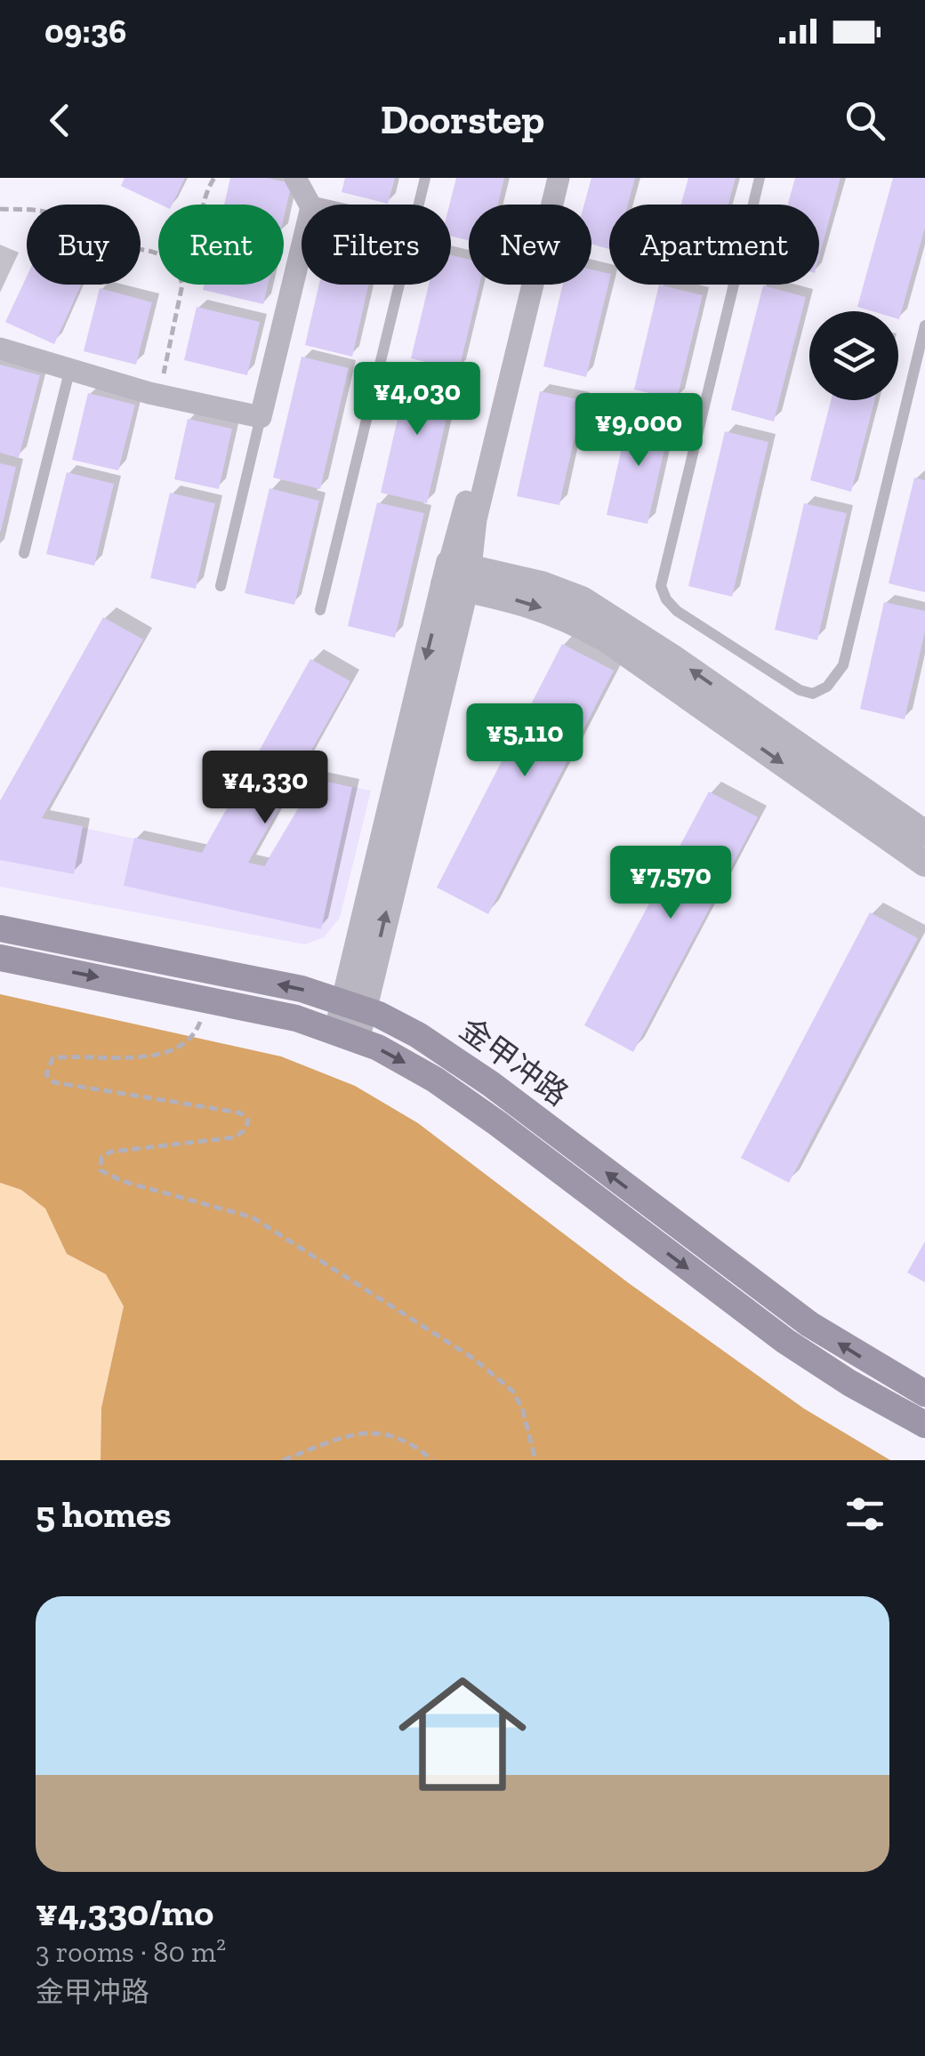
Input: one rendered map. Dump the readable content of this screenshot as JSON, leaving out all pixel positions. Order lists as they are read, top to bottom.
{
  "streets": {
    "main road": ["金甲冲路"]
  },
  "page": {
    "status": "09:36",
    "header": "Doorstep",
    "chip": [
      "Buy",
      "Rent",
      "Filters",
      "New",
      "Apartment"
    ],
    "price": [
      "¥4,030",
      "¥9,000",
      "¥5,110",
      "¥4,330",
      "¥7,570"
    ],
    "heading": "5 homes",
    "list": [
      {
        "name": "¥4,330/mo",
        "note": "3 rooms · 80 m² · 金甲冲路"
      }
    ]
  }
}
